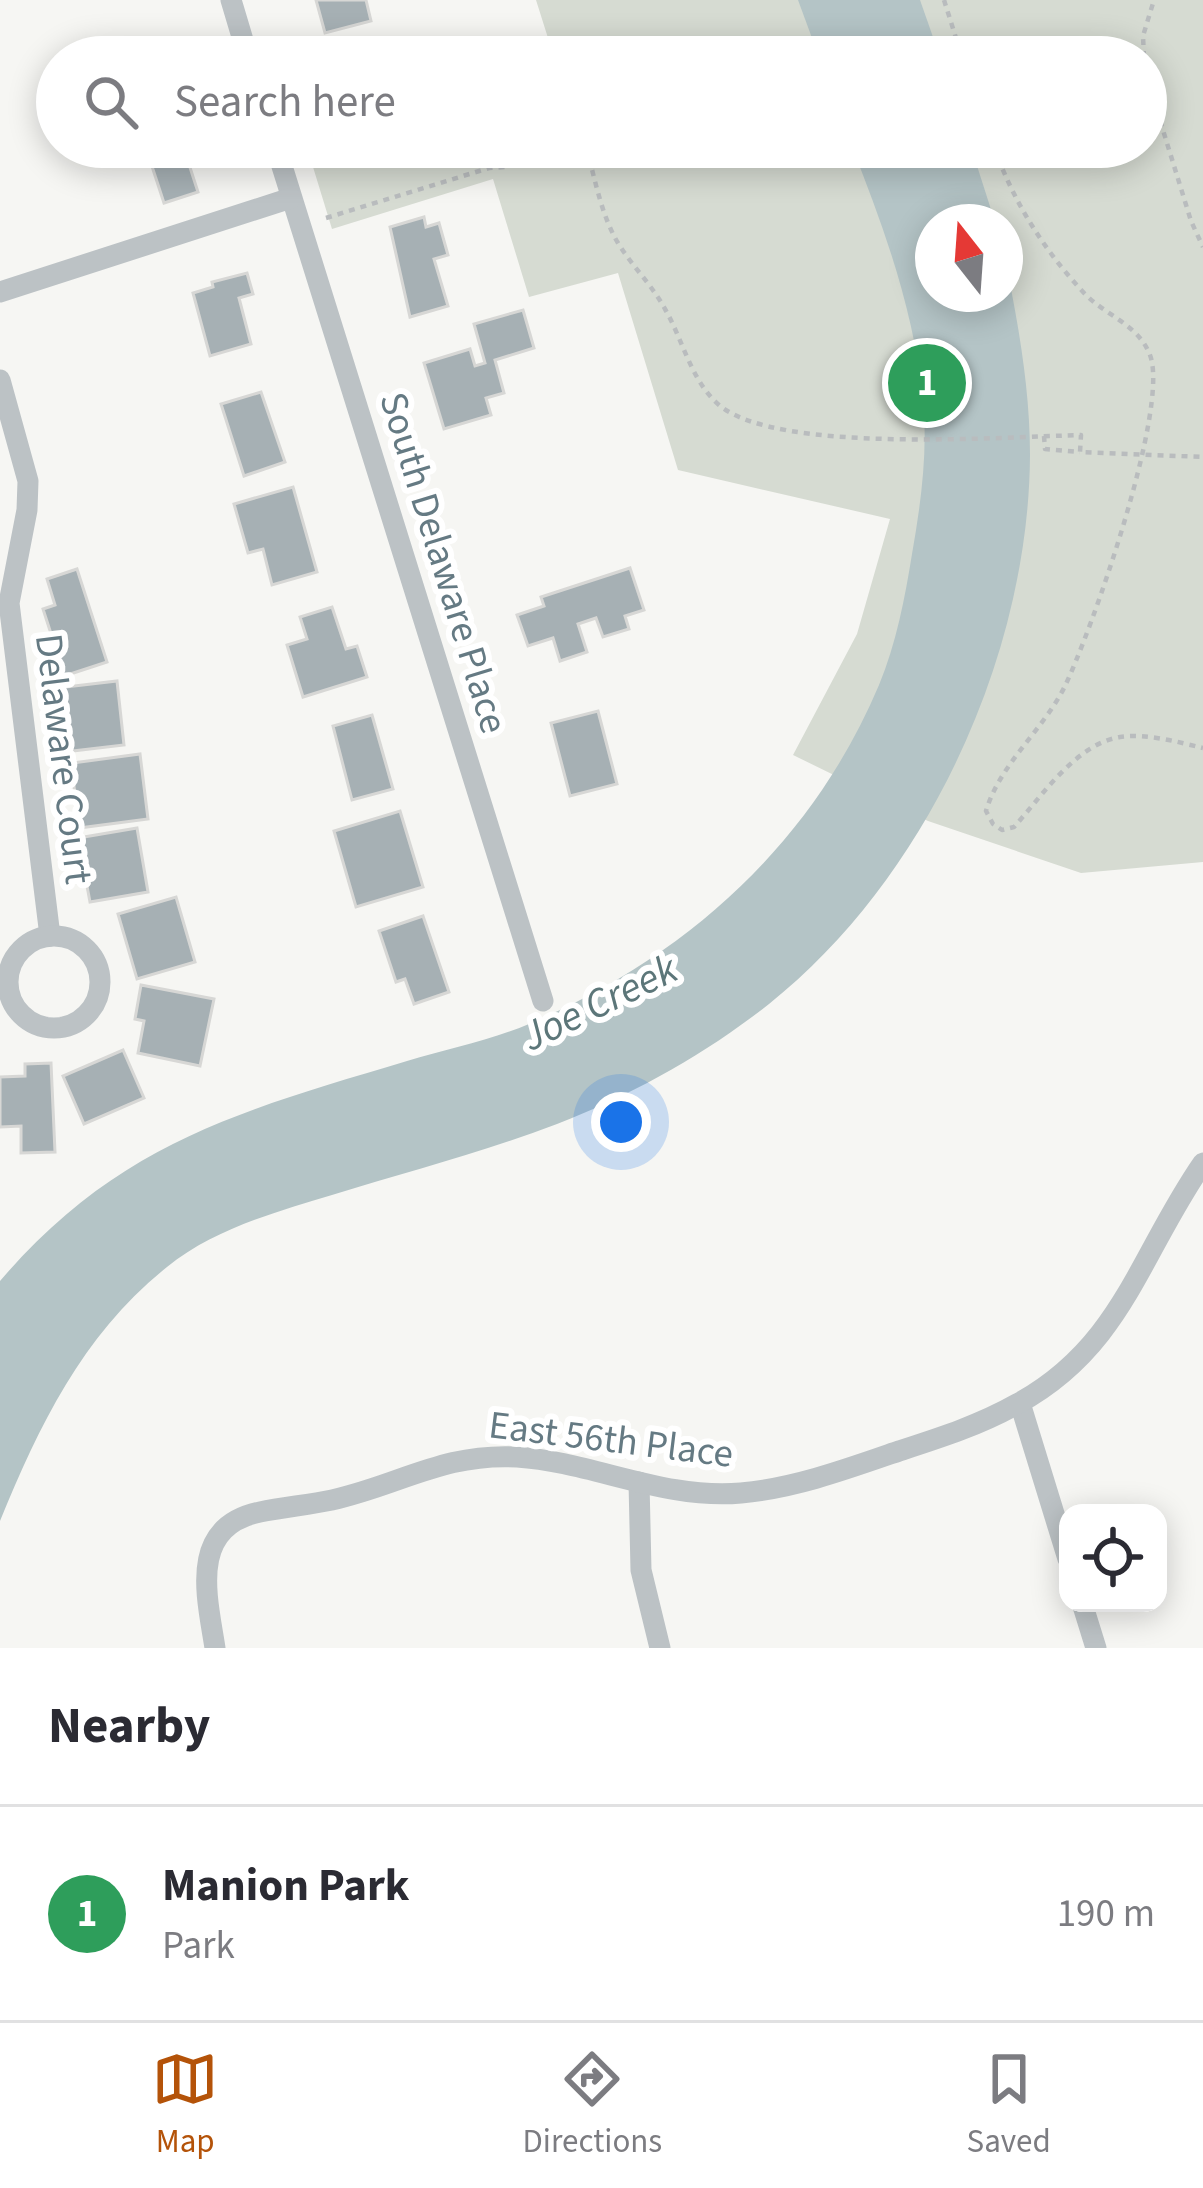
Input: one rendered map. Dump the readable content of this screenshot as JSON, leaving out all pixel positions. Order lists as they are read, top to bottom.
{
  "streets": {
    "street": ["South Delaware Place", "Delaware Court", "East 56th Place"]
  },
  "water": ["Joe Creek"],
  "north": "top",
  "page": {
    "search": "Search here",
    "pins": "1",
    "heading": "Nearby",
    "list": [
      {
        "mark": "1",
        "name": "Manion Park",
        "note": "Park",
        "value": "190 m"
      }
    ],
    "nav": ["Map", "Directions", "Saved"]
  }
}
